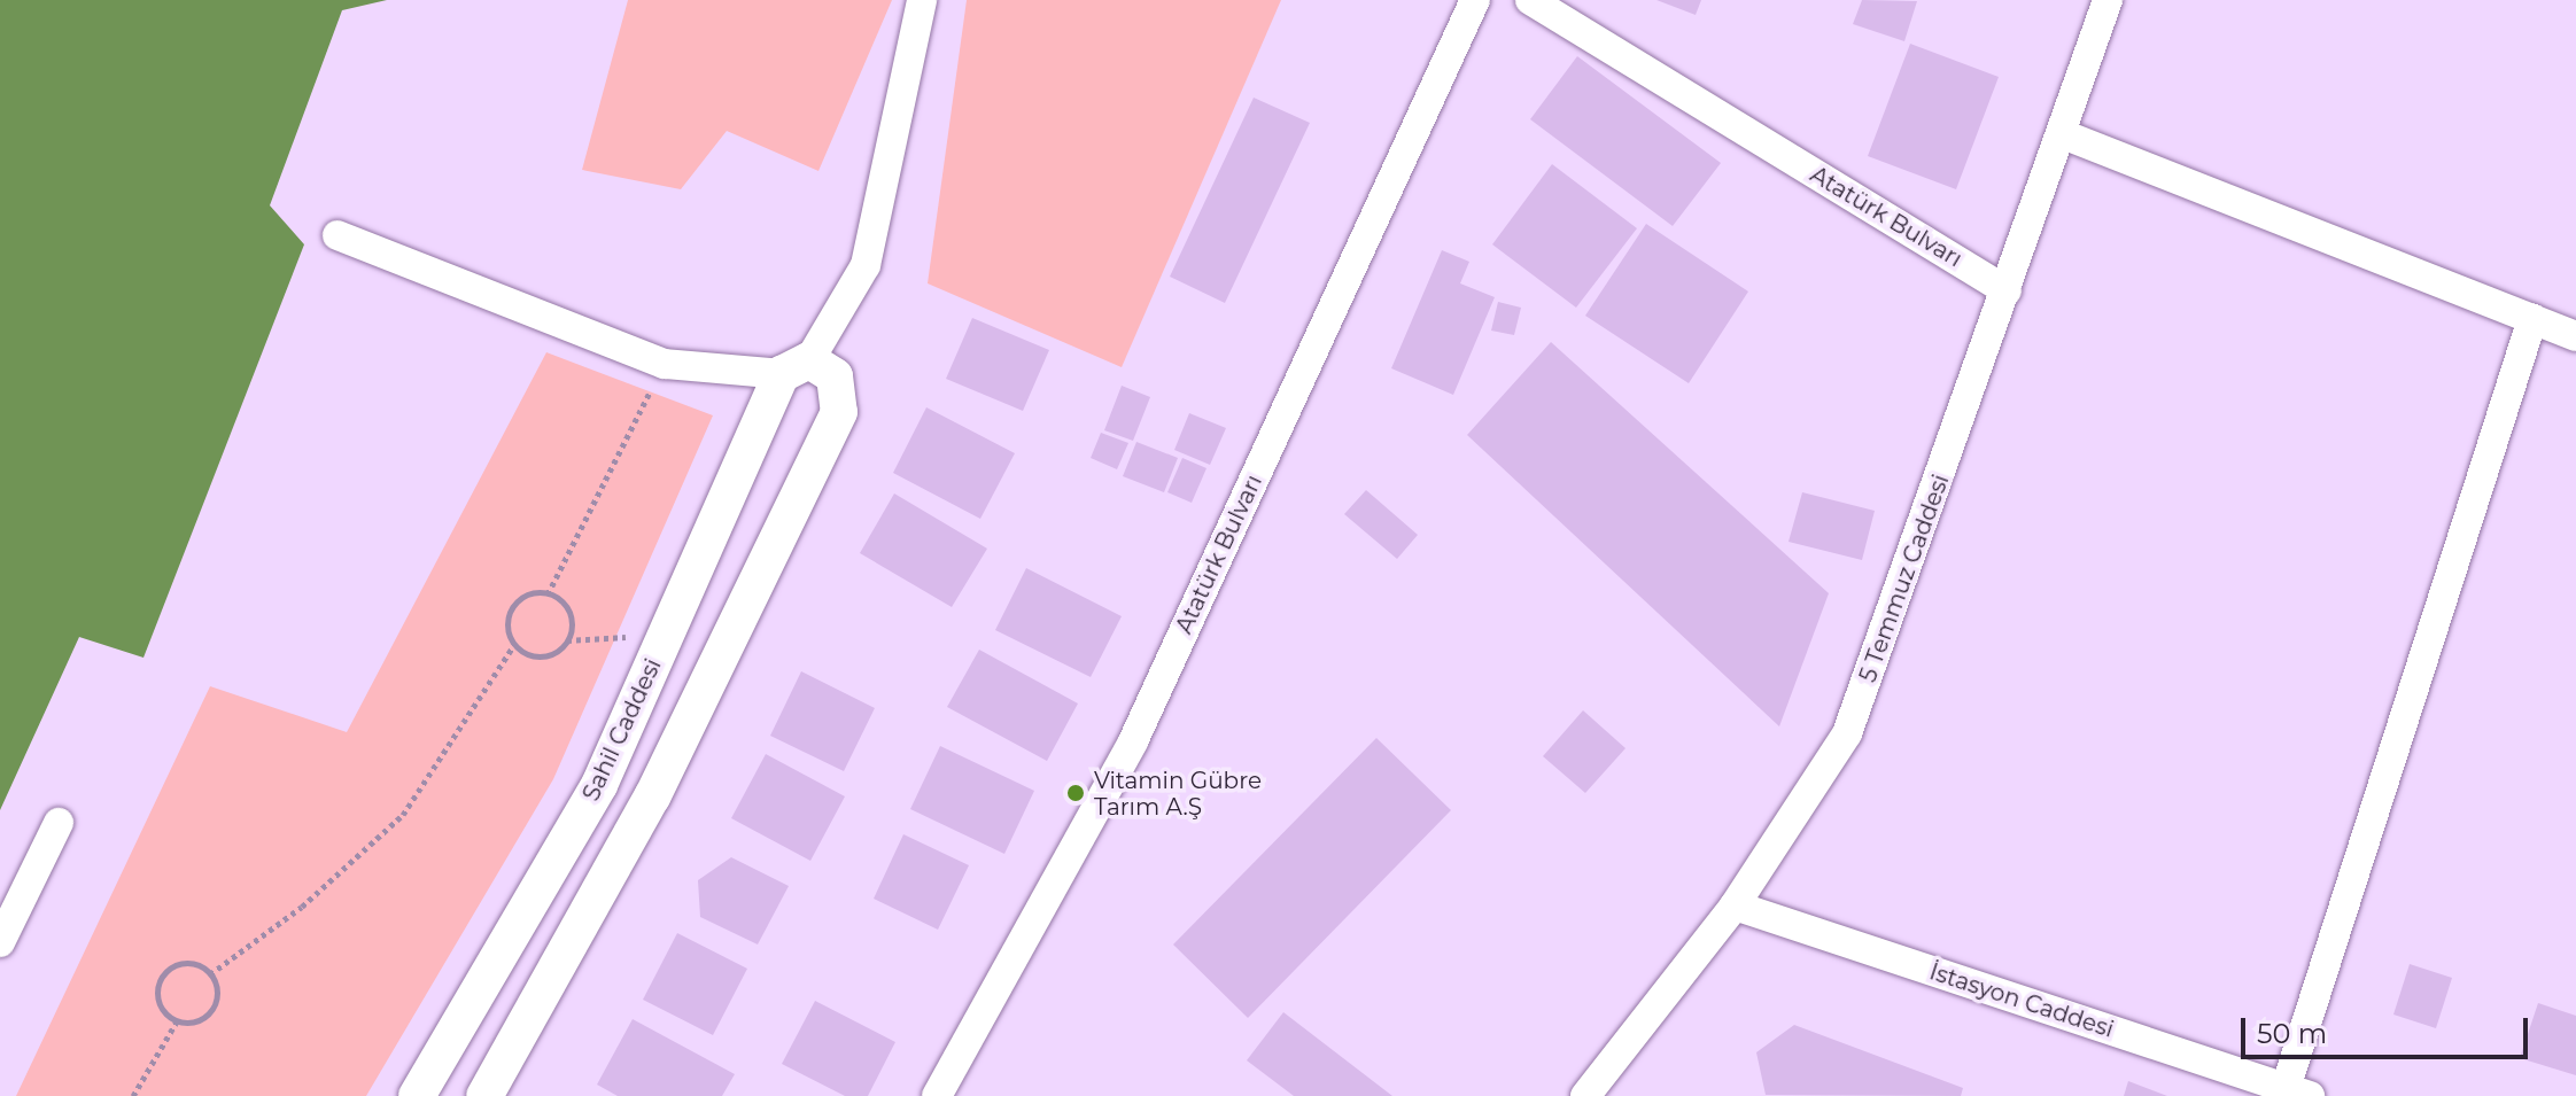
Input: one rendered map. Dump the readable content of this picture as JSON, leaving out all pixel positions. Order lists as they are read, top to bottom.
{
  "streets": {
    "street": [
      "Atatürk Bulvarı",
      "5 Temmuz Caddesi",
      "Sahil Caddesi",
      "İstasyon Caddesi"
    ]
  },
  "crossings": [
    ["Atatürk Bulvarı", "5 Temmuz Caddesi"],
    ["5 Temmuz Caddesi", "İstasyon Caddesi"]
  ],
  "places": ["Vitamin Gübre Tarım A.Ş"],
  "scale_bar": "50 m"
}
